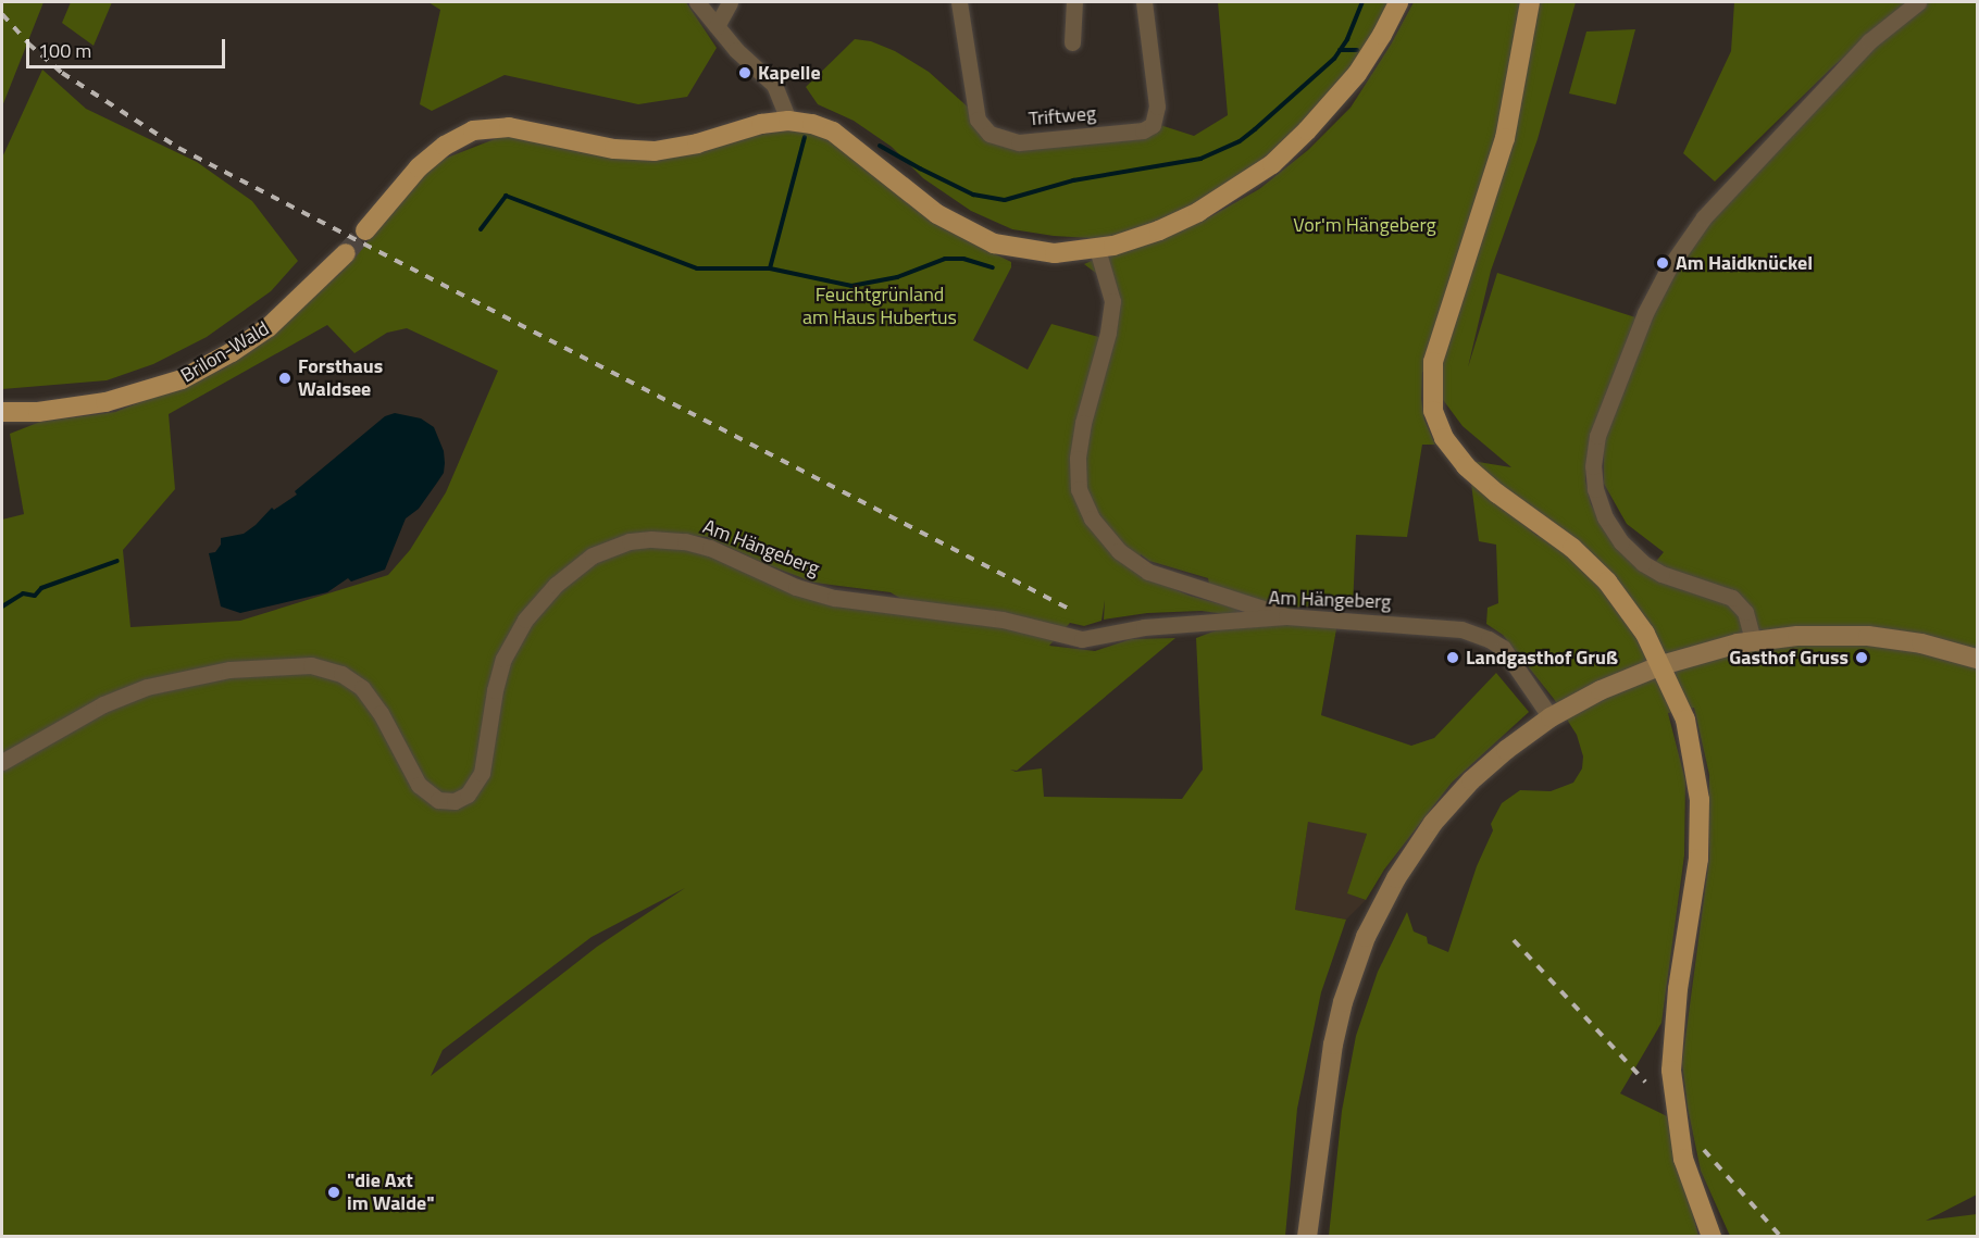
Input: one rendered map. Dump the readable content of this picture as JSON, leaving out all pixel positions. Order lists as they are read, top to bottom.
{
  "streets": {
    "main road": ["Brilon-Wald"],
    "street": ["Triftweg", "Am Hängeberg"]
  },
  "parks": ["Vor'm Hängeberg", "Feuchtgrünland am Haus Hubertus"],
  "places": [
    "Kapelle",
    "Am Haidknückel",
    "Forsthaus Waldsee",
    "Landgasthof Gruß",
    "Gasthof Gruss",
    "\"die Axt im Walde\""
  ],
  "scale_bar": "100 m"
}
